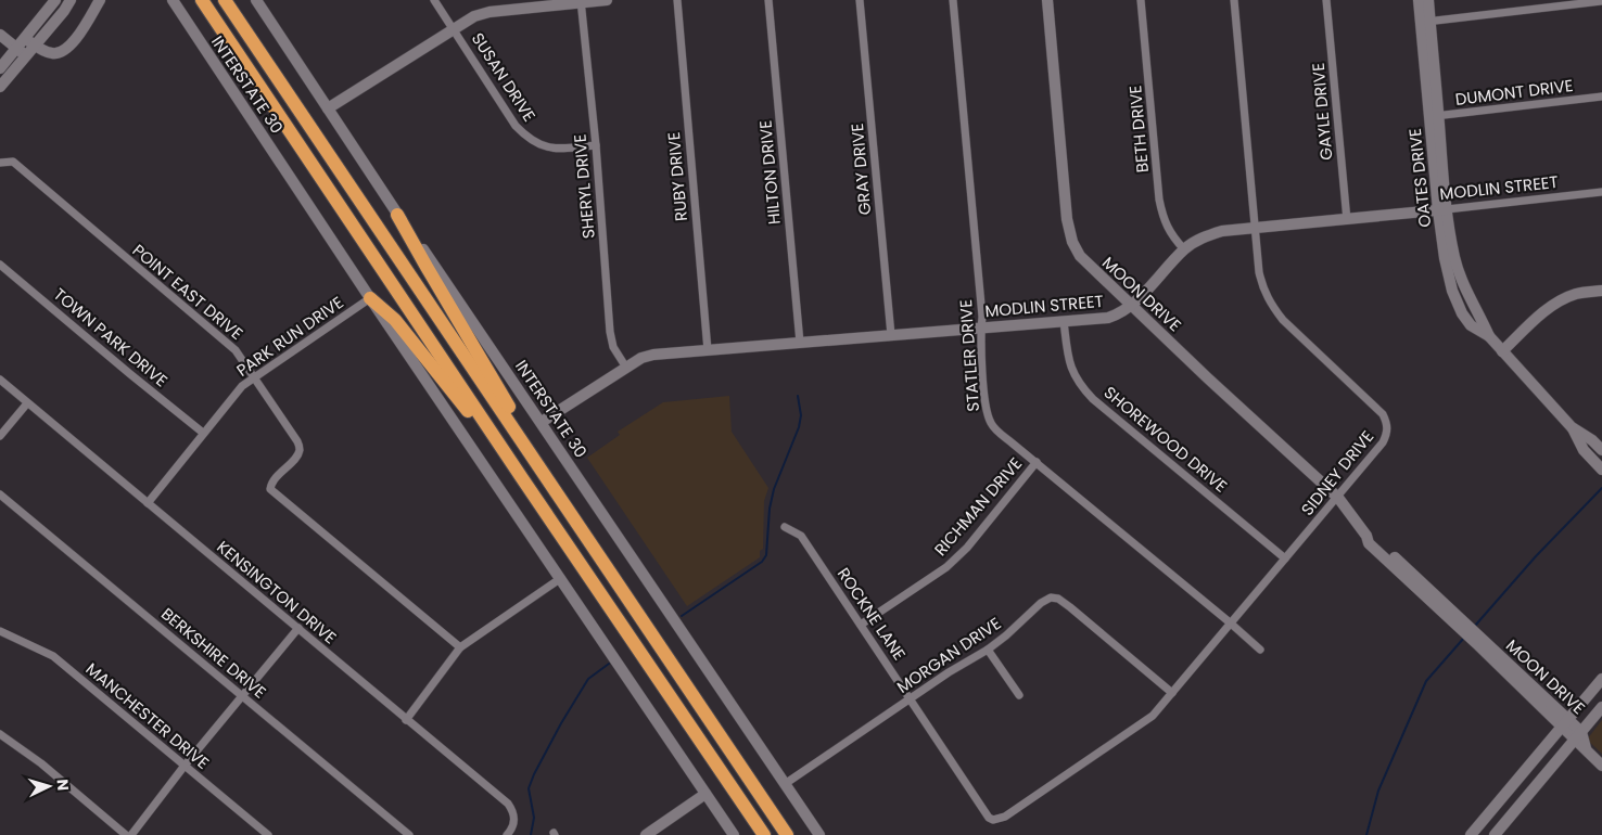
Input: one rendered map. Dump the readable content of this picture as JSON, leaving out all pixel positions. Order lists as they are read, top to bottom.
{
  "streets": {
    "main road": [
      "INTERSTATE 30",
      "OATES DRIVE",
      "MODLIN STREET",
      "MOON DRIVE"
    ],
    "street": [
      "SUSAN DRIVE",
      "DUMONT DRIVE",
      "GAYLE DRIVE",
      "BETH DRIVE",
      "GRAY DRIVE",
      "HILTON DRIVE",
      "RUBY DRIVE",
      "SHERYL DRIVE",
      "POINT EAST DRIVE",
      "PARK RUN DRIVE",
      "TOWN PARK DRIVE",
      "STATLER DRIVE",
      "SHOREWOOD DRIVE",
      "SIDNEY DRIVE",
      "RICHMAN DRIVE",
      "KENSINGTON DRIVE",
      "ROCKNE LANE",
      "BERKSHIRE DRIVE",
      "MORGAN DRIVE",
      "MANCHESTER DRIVE"
    ]
  },
  "crossings": [
    ["SUSAN DRIVE", "SHERYL DRIVE"],
    ["INTERSTATE 30", "MODLIN STREET"],
    ["INTERSTATE 30", "PARK RUN DRIVE"],
    ["INTERSTATE 30", "MORGAN DRIVE"],
    ["DUMONT DRIVE", "OATES DRIVE"],
    ["GAYLE DRIVE", "MODLIN STREET"],
    ["BETH DRIVE", "MODLIN STREET"],
    ["GRAY DRIVE", "MODLIN STREET"],
    ["HILTON DRIVE", "MODLIN STREET"],
    ["RUBY DRIVE", "MODLIN STREET"],
    ["OATES DRIVE", "MODLIN STREET"],
    ["SHERYL DRIVE", "MODLIN STREET"],
    ["MODLIN STREET", "MOON DRIVE"],
    ["MODLIN STREET", "STATLER DRIVE"],
    ["MODLIN STREET", "SHOREWOOD DRIVE"],
    ["MODLIN STREET", "SIDNEY DRIVE"],
    ["POINT EAST DRIVE", "PARK RUN DRIVE"],
    ["MOON DRIVE", "SIDNEY DRIVE"],
    ["PARK RUN DRIVE", "TOWN PARK DRIVE"],
    ["PARK RUN DRIVE", "KENSINGTON DRIVE"],
    ["STATLER DRIVE", "SIDNEY DRIVE"],
    ["STATLER DRIVE", "RICHMAN DRIVE"],
    ["SHOREWOOD DRIVE", "SIDNEY DRIVE"],
    ["SIDNEY DRIVE", "ROCKNE LANE"],
    ["SIDNEY DRIVE", "MORGAN DRIVE"],
    ["RICHMAN DRIVE", "ROCKNE LANE"],
    ["ROCKNE LANE", "MORGAN DRIVE"]
  ],
  "north": "right"
}
